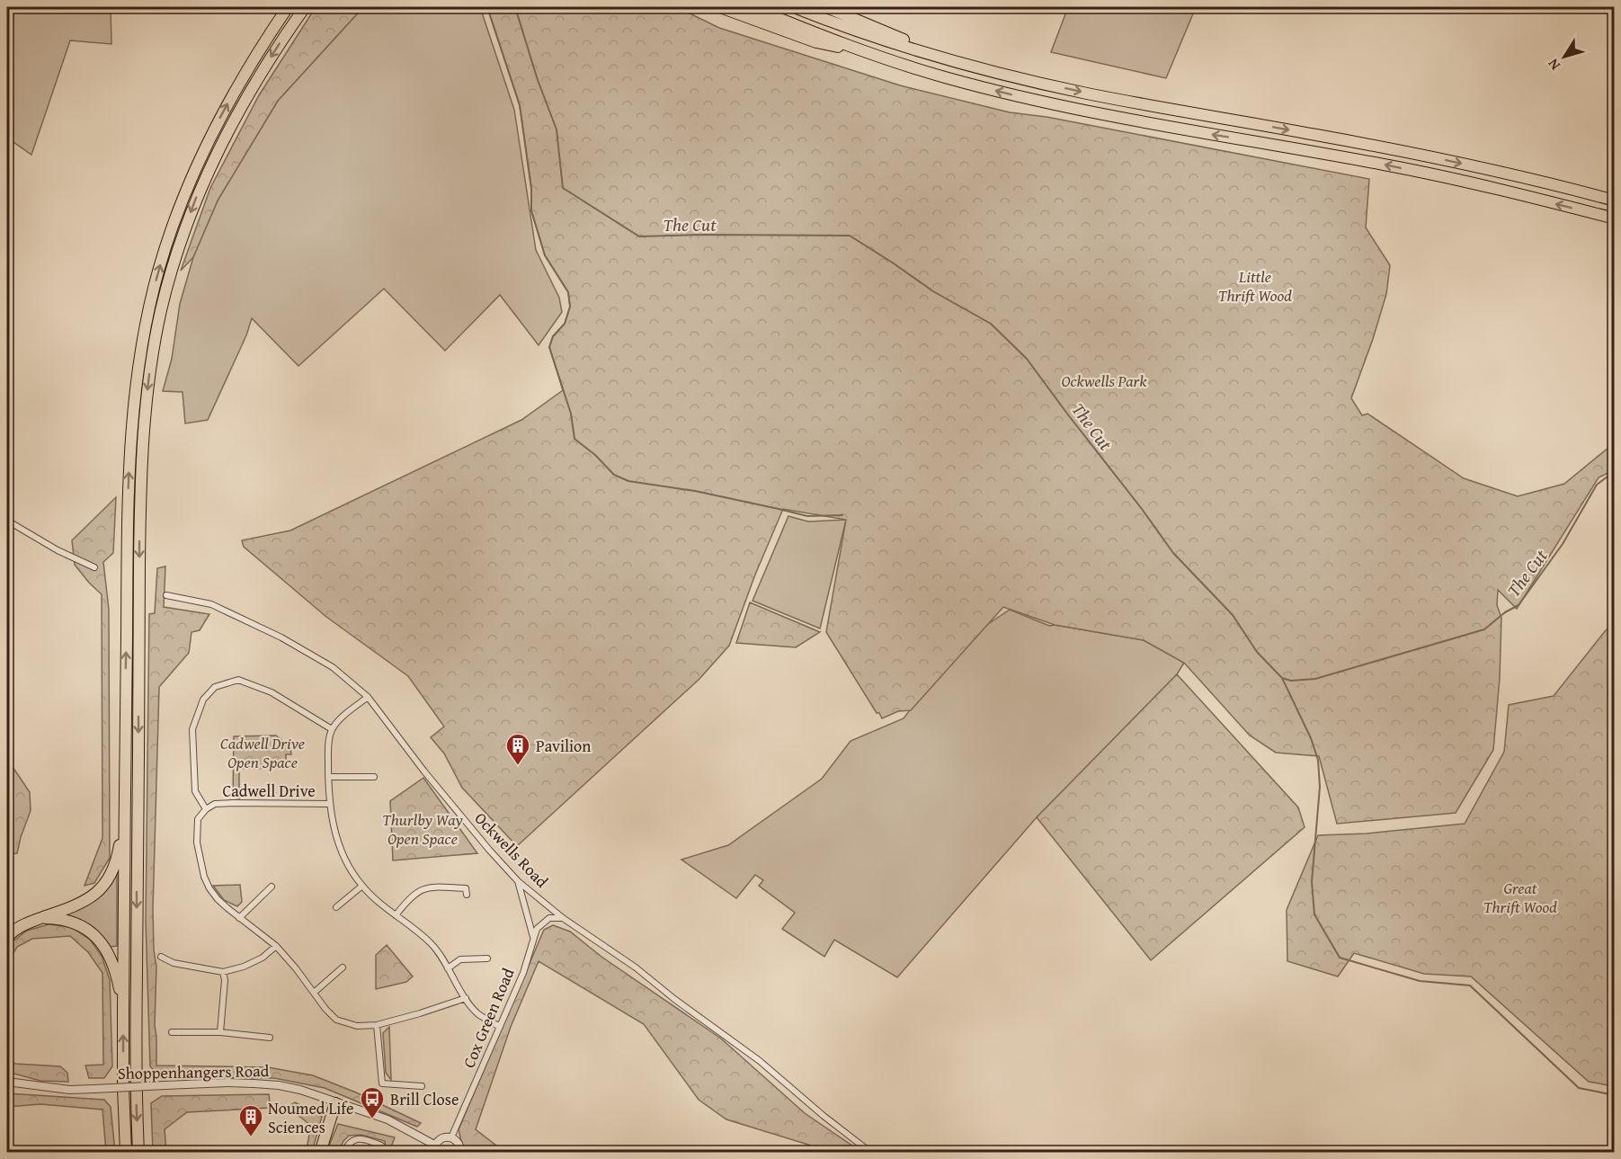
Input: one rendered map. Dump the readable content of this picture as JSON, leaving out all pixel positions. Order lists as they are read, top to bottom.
{
  "streets": {
    "street": [
      "Cadwell Drive",
      "Ockwells Road",
      "Cox Green Road",
      "Shoppenhangers Road"
    ]
  },
  "crossings": [
    ["Ockwells Road", "Cox Green Road"]
  ],
  "water": ["The Cut"],
  "parks": [
    "Little Thrift Wood",
    "Ockwells Park",
    "Cadwell Drive Open Space",
    "Thurlby Way Open Space",
    "Great Thrift Wood"
  ],
  "places": {
    "building": ["Pavilion", "Noumed Life Sciences"],
    "bus stop": ["Brill Close"]
  },
  "north": "bottom left"
}
